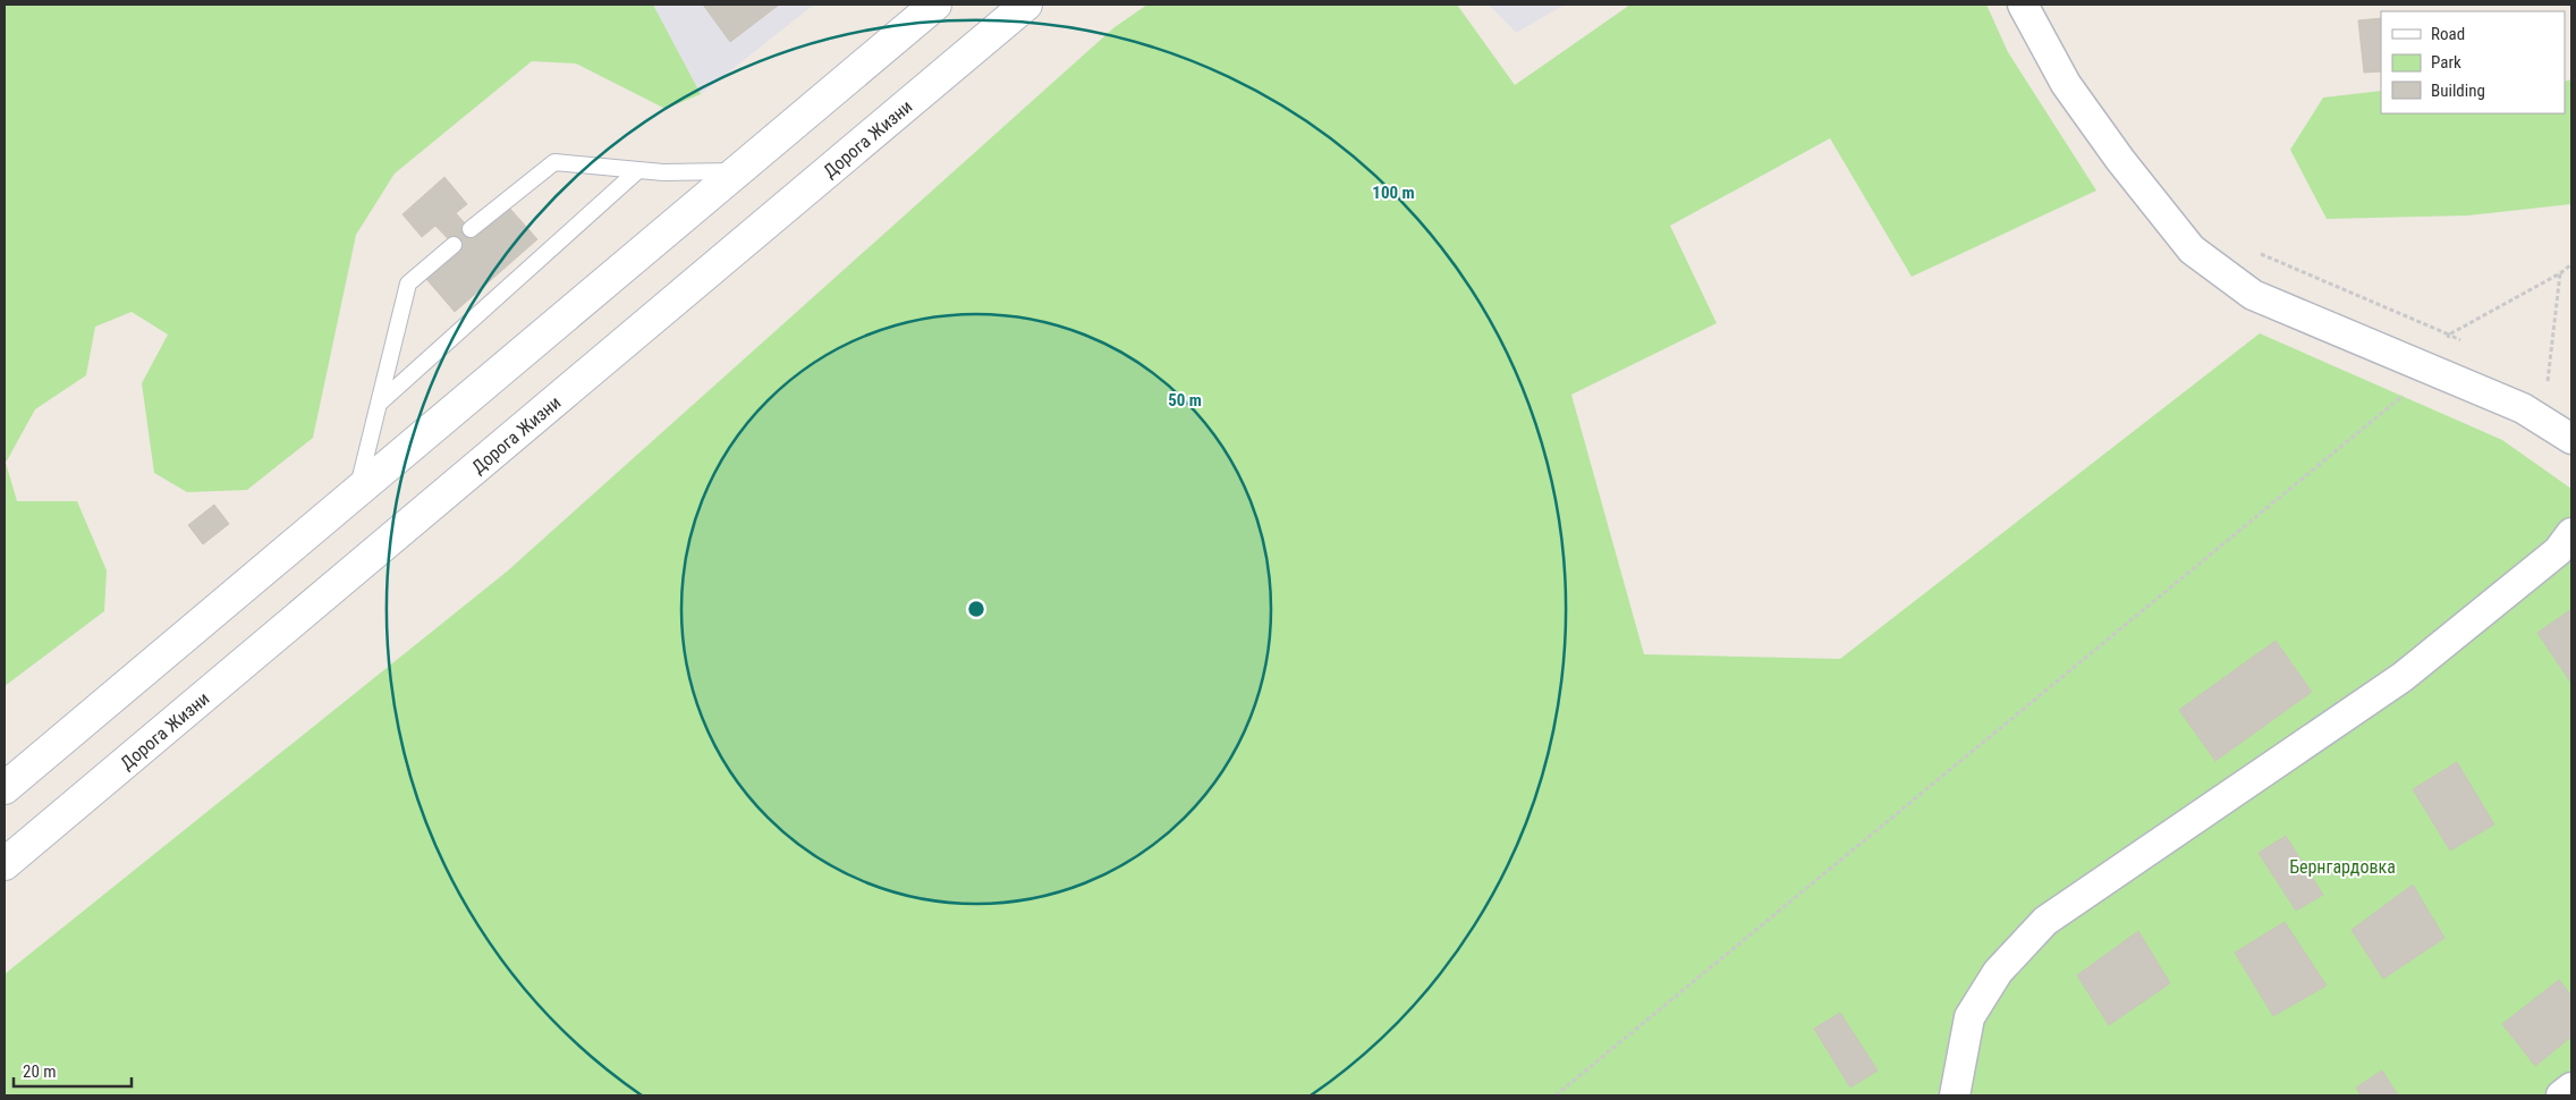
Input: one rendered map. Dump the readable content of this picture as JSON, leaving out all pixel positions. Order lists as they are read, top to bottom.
{
  "streets": {
    "main road": ["Дорога Жизни"]
  },
  "parks": ["Бернгардовка"],
  "legend": ["Road", "Park", "Building"],
  "scale_bar": "20 m",
  "rings": ["100 m", "50 m"]
}
